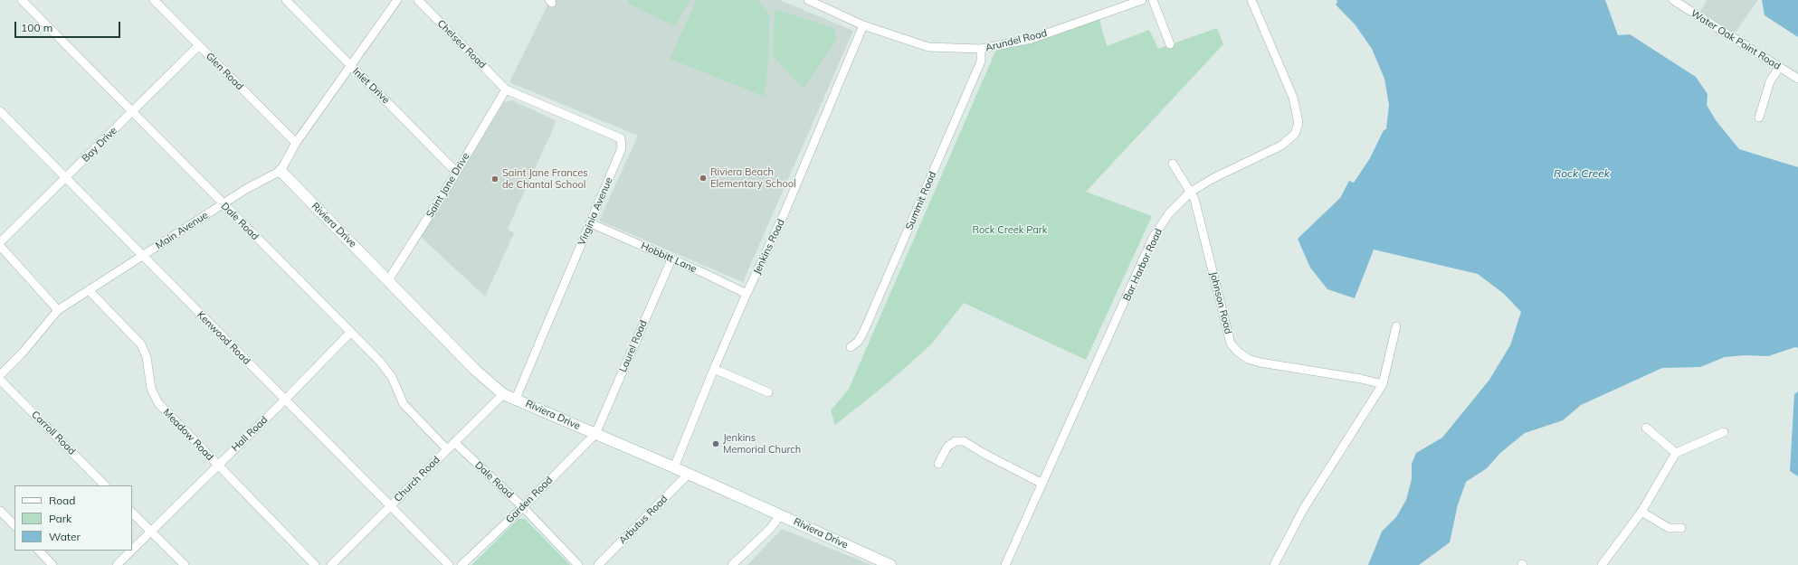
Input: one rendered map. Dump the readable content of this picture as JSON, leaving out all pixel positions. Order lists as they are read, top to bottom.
{
  "streets": {
    "street": [
      "Water Oak Point Road",
      "Arundel Road",
      "Chelsea Road",
      "Glen Road",
      "Inlet Drive",
      "Bay Drive",
      "Saint Jane Drive",
      "Summit Road",
      "Virginia Avenue",
      "Dale Road",
      "Riviera Drive",
      "Main Avenue",
      "Jenkins Road",
      "Hobbitt Lane",
      "Bar Harbor Road",
      "Johnson Road",
      "Kenwood Road",
      "Laurel Road",
      "Carroll Road",
      "Hall Road",
      "Meadow Road",
      "Church Road",
      "Garden Road",
      "Arbutus Road"
    ]
  },
  "crossings": [
    ["Arundel Road", "Summit Road"],
    ["Arundel Road", "Jenkins Road"],
    ["Chelsea Road", "Saint Jane Drive"],
    ["Chelsea Road", "Virginia Avenue"],
    ["Glen Road", "Bay Drive"],
    ["Inlet Drive", "Saint Jane Drive"],
    ["Bay Drive", "Dale Road"],
    ["Bay Drive", "Kenwood Road"],
    ["Saint Jane Drive", "Virginia Avenue"],
    ["Saint Jane Drive", "Riviera Drive"],
    ["Virginia Avenue", "Riviera Drive"],
    ["Virginia Avenue", "Hobbitt Lane"],
    ["Dale Road", "Main Avenue"],
    ["Dale Road", "Hall Road"],
    ["Dale Road", "Church Road"],
    ["Dale Road", "Garden Road"],
    ["Riviera Drive", "Main Avenue"],
    ["Riviera Drive", "Jenkins Road"],
    ["Riviera Drive", "Laurel Road"],
    ["Riviera Drive", "Church Road"],
    ["Riviera Drive", "Garden Road"],
    ["Riviera Drive", "Arbutus Road"],
    ["Main Avenue", "Kenwood Road"],
    ["Main Avenue", "Meadow Road"],
    ["Jenkins Road", "Hobbitt Lane"],
    ["Hobbitt Lane", "Laurel Road"],
    ["Bar Harbor Road", "Johnson Road"],
    ["Kenwood Road", "Hall Road"],
    ["Kenwood Road", "Church Road"],
    ["Laurel Road", "Garden Road"],
    ["Hall Road", "Meadow Road"]
  ],
  "water": ["Rock Creek"],
  "parks": ["Rock Creek Park"],
  "places": ["Riviera Beach Elementary School", "Saint Jane Frances de Chantal School", "Jenkins Memorial Church"],
  "legend": ["Road", "Park", "Water"],
  "scale_bar": "100 m"
}
